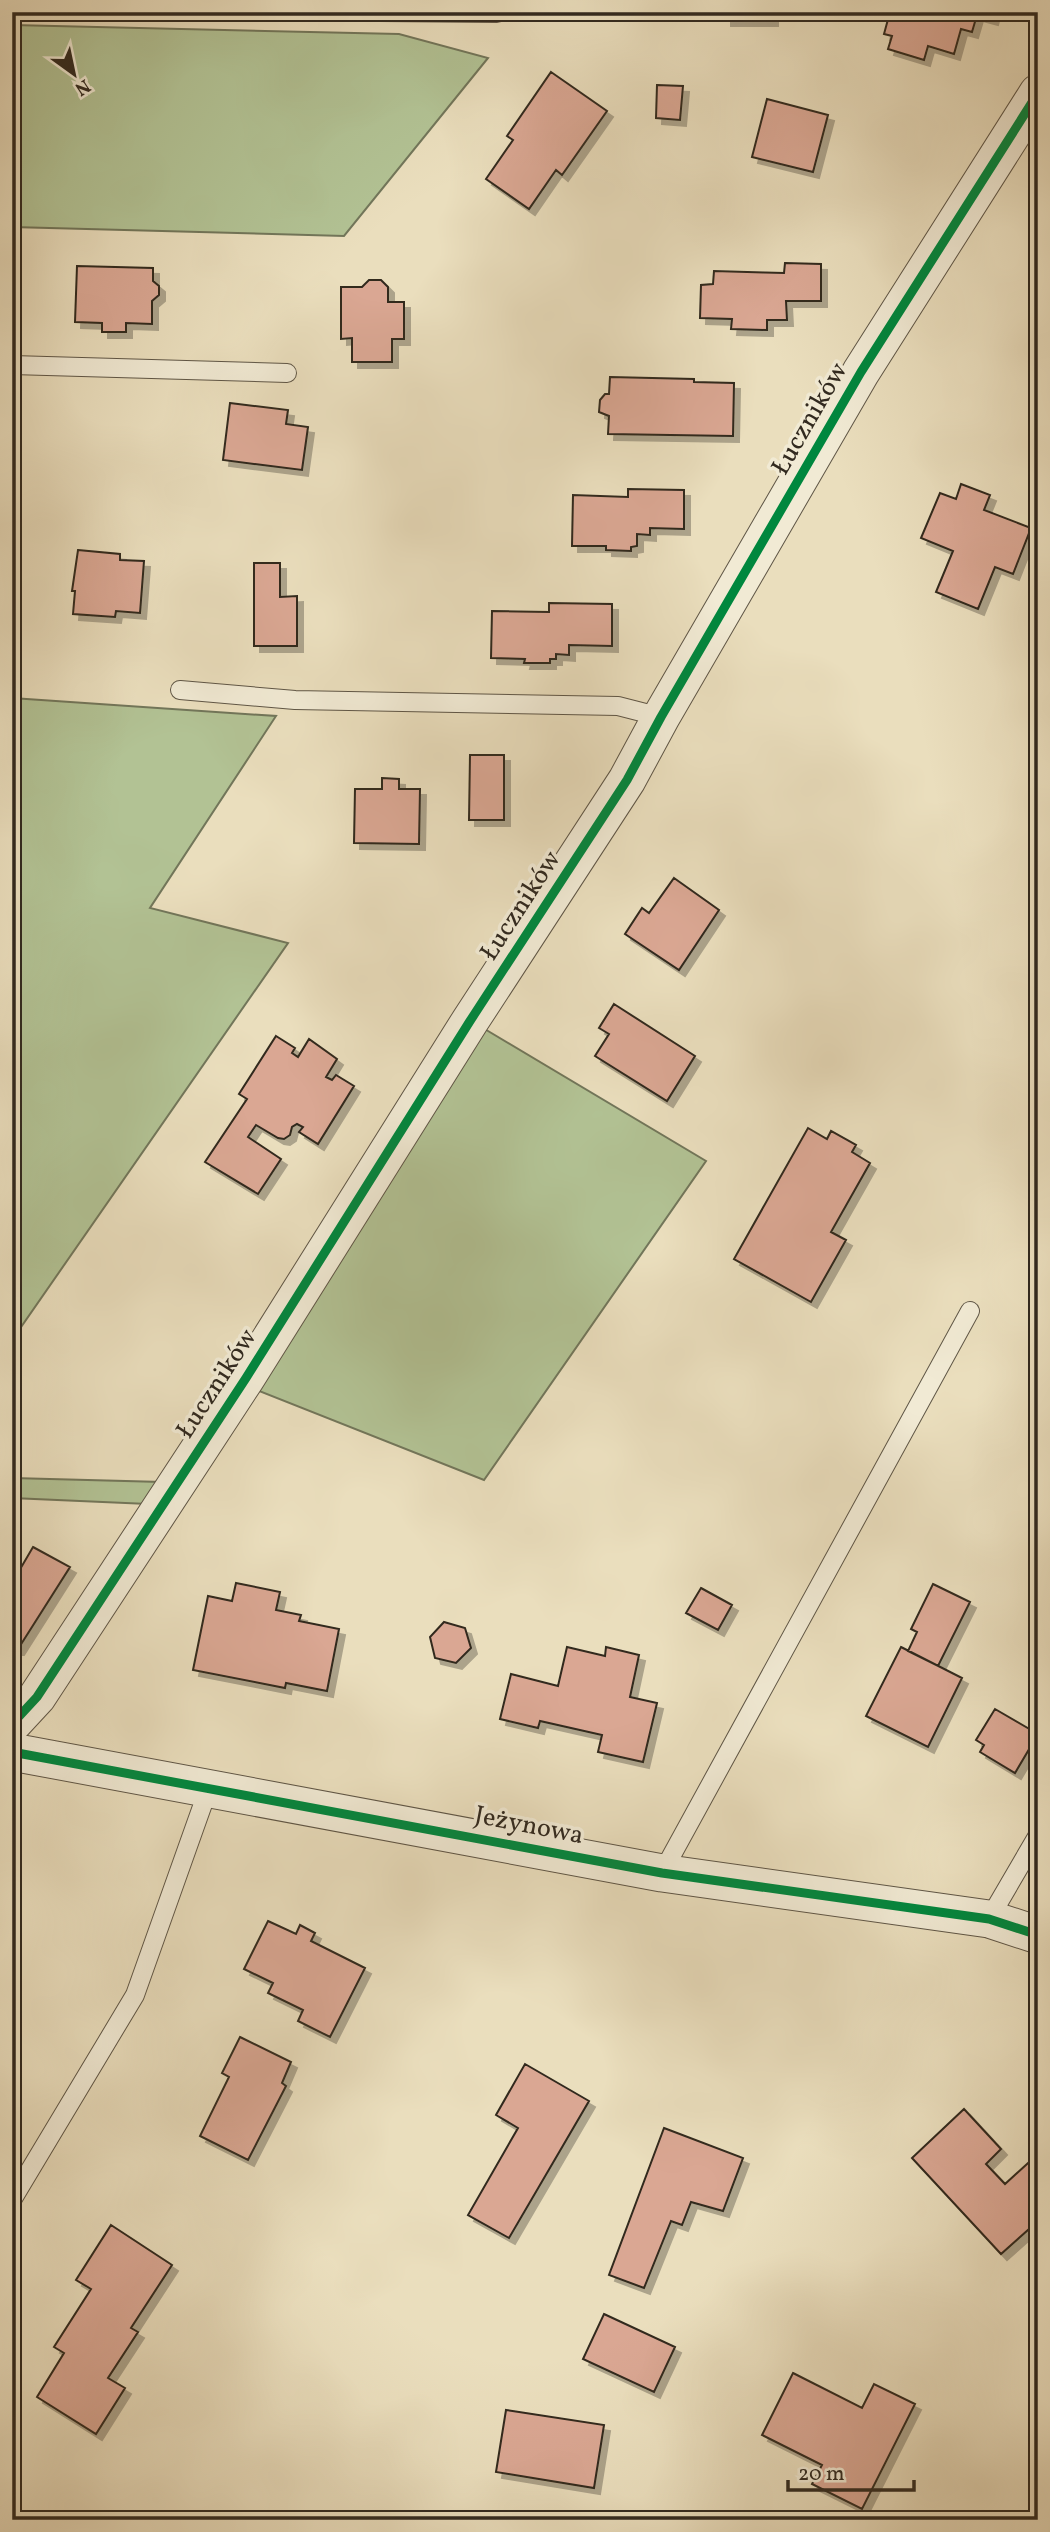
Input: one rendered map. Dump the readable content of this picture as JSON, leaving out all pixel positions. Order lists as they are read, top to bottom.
{
  "streets": {
    "street": ["Łuczników", "Jeżynowa"]
  },
  "scale_bar": "20 m",
  "north": "bottom right"
}
